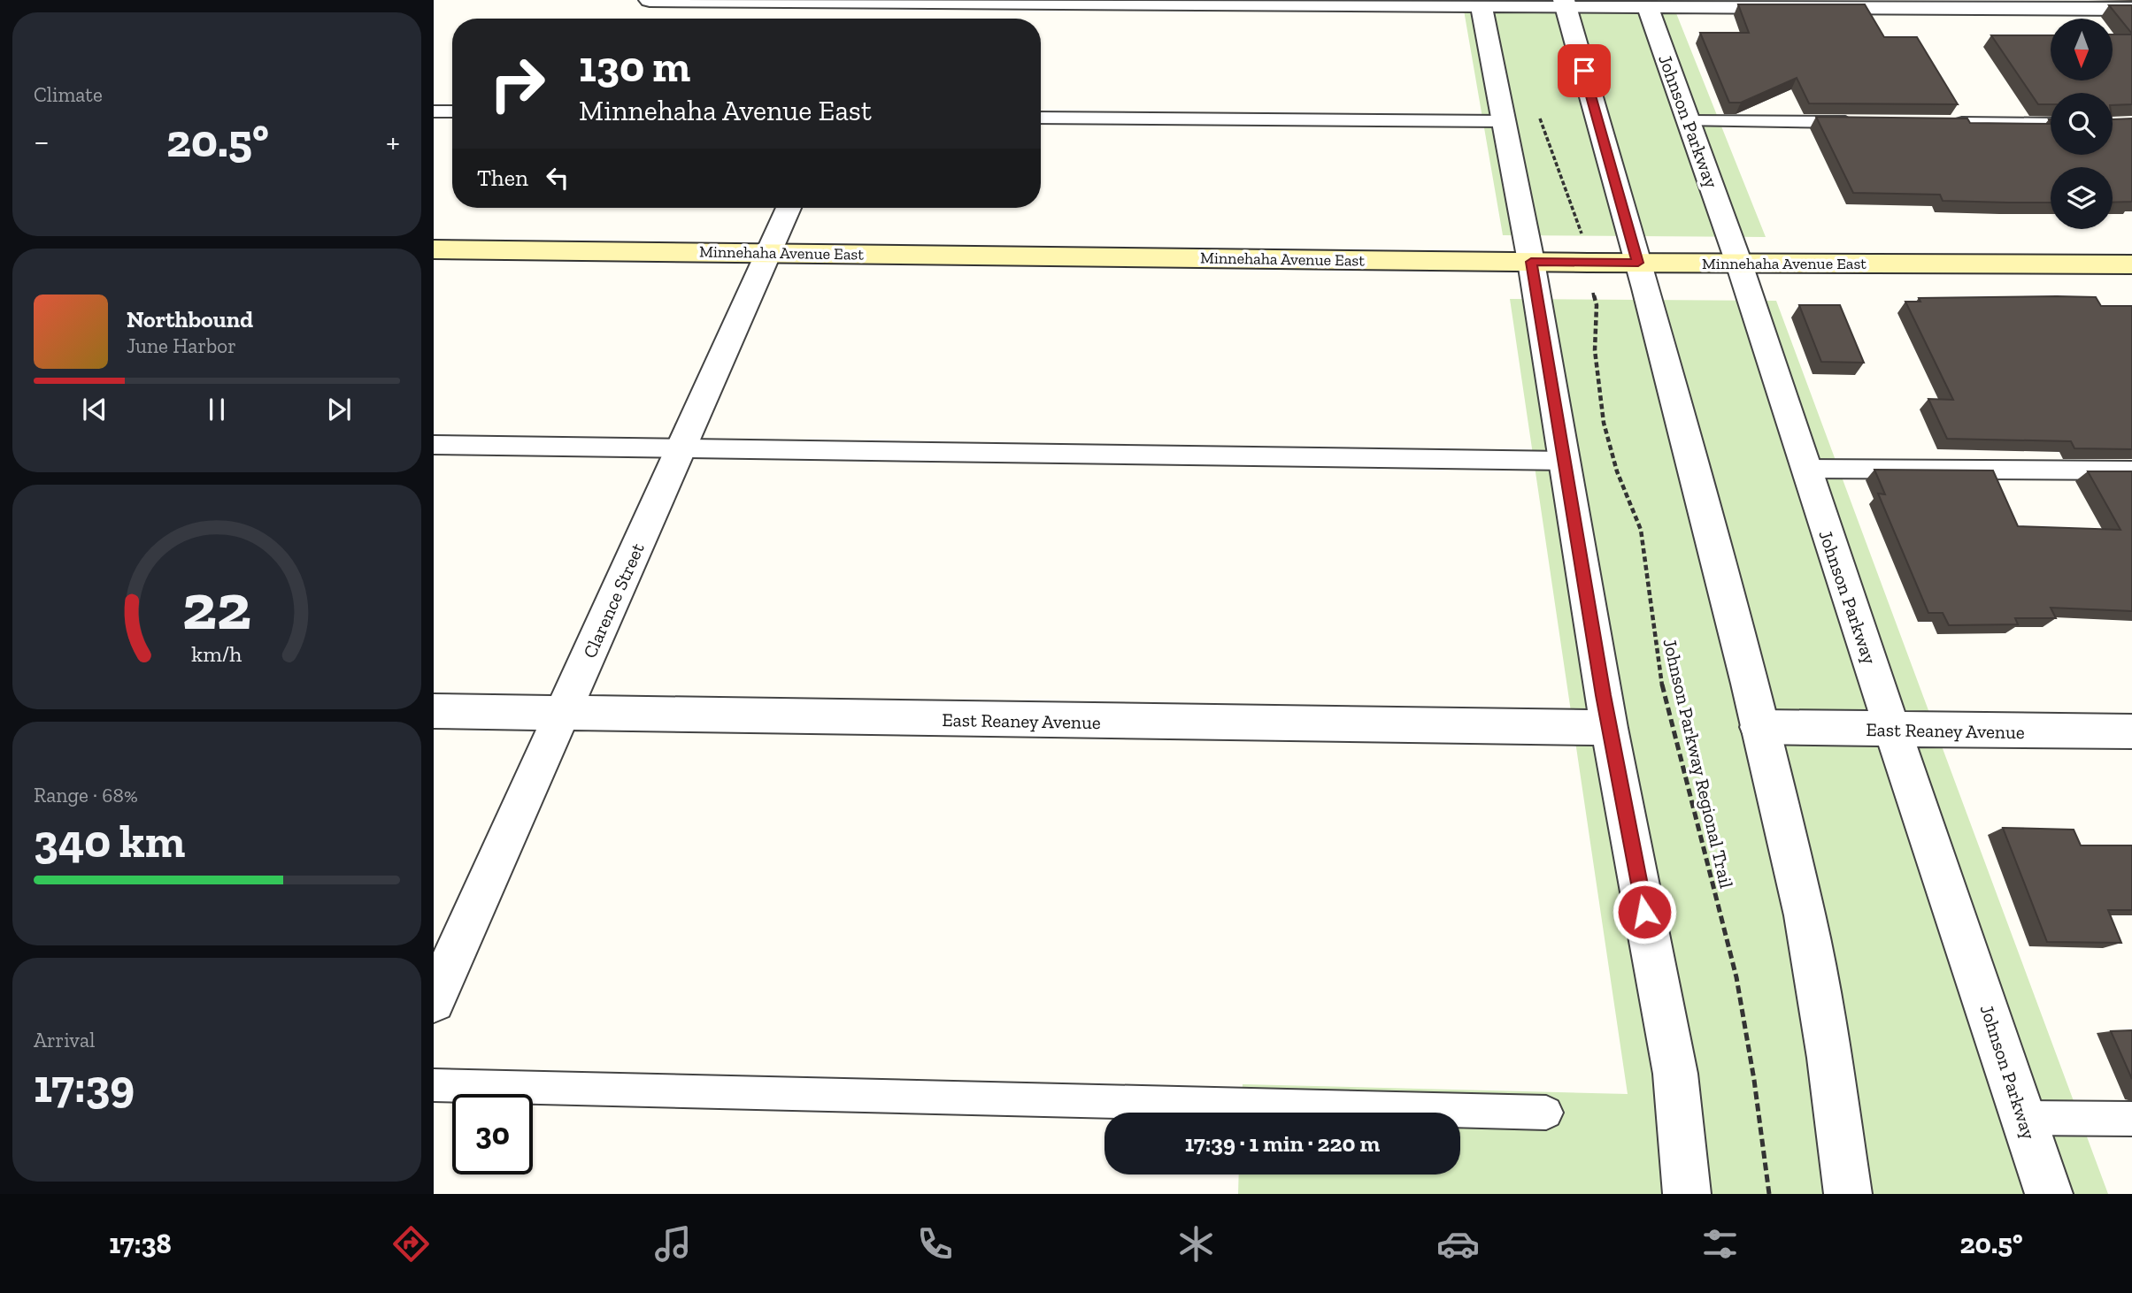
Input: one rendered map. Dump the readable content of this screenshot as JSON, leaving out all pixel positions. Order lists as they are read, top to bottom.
{
  "streets": {
    "main road": ["Minnehaha Avenue East"],
    "street": ["Johnson Parkway", "Clarence Street", "East Reaney Avenue"],
    "path": ["Johnson Parkway Regional Trail"]
  },
  "crossings": [
    ["Johnson Parkway", "Minnehaha Avenue East"],
    ["Johnson Parkway", "East Reaney Avenue"],
    ["Minnehaha Avenue East", "Clarence Street"],
    ["Clarence Street", "East Reaney Avenue"]
  ],
  "north": "bottom",
  "page": {
    "tile": [
      "Climate",
      ["Range · 68%", "340 km"],
      ["Arrival", "17:39"]
    ],
    "turn": ["130 m", "Minnehaha Avenue East"],
    "heat": ["−", "20.5°", "+"],
    "then": "Then",
    "song": ["Northbound", "June Harbor"],
    "limit": "30",
    "trip": "17:39 · 1 min · 220 m",
    "tabs": ["17:38", "20.5°"],
    "gauge": ["22", "km/h"]
  }
}
